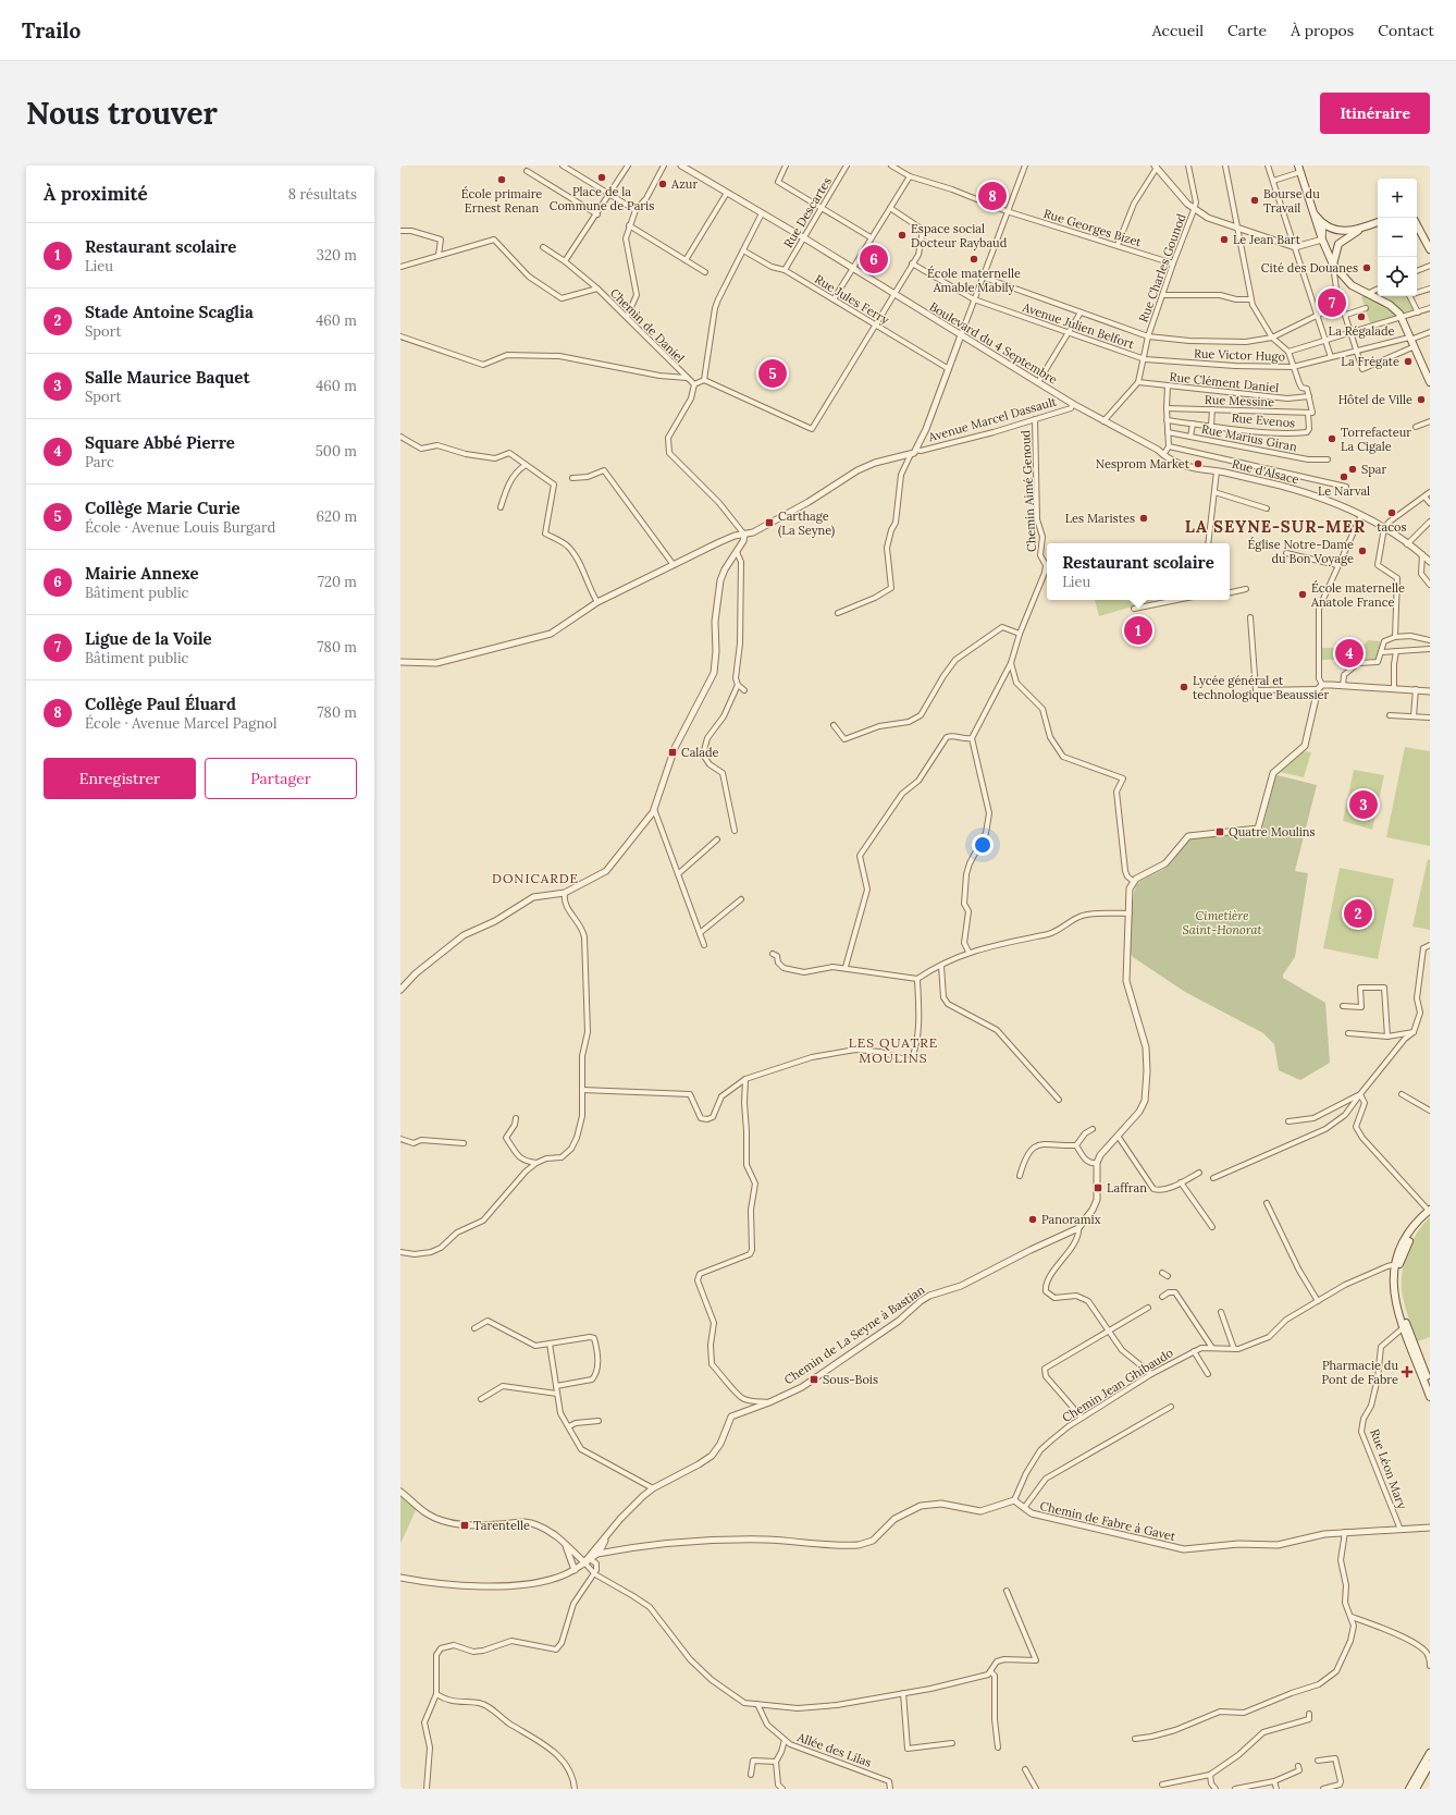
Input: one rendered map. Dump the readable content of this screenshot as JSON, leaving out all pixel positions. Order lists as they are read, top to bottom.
{
  "streets": {
    "street": [
      "Rue Descartes",
      "Rue Georges Bizet",
      "Rue Charles Gounod",
      "Rue Jules Ferry",
      "Chemin de Daniel",
      "Avenue Julien Belfort",
      "Boulevard du 4 Septembre",
      "Rue Victor Hugo",
      "Rue Clément Daniel",
      "Rue Messine",
      "Avenue Marcel Dassault",
      "Rue Evenos",
      "Rue Marius Giran",
      "Rue d'Alsace",
      "Chemin Aimé Genoud",
      "Chemin de La Seyne à Bastian",
      "Chemin Jean Ghibaudo",
      "Rue Léon Mary",
      "Chemin de Fabre à Gavet",
      "Allée des Lilas"
    ]
  },
  "crossings": [
    ["Rue Descartes", "Rue Jules Ferry"],
    ["Rue Descartes", "Boulevard du 4 Septembre"],
    ["Rue Georges Bizet", "Rue Charles Gounod"],
    ["Rue Charles Gounod", "Avenue Julien Belfort"],
    ["Rue Charles Gounod", "Boulevard du 4 Septembre"],
    ["Rue Charles Gounod", "Rue Victor Hugo"],
    ["Rue Charles Gounod", "Rue Clément Daniel"],
    ["Rue Charles Gounod", "Rue d'Alsace"],
    ["Avenue Julien Belfort", "Rue Victor Hugo"],
    ["Boulevard du 4 Septembre", "Avenue Marcel Dassault"],
    ["Boulevard du 4 Septembre", "Rue d'Alsace"],
    ["Rue Messine", "Rue Evenos"],
    ["Avenue Marcel Dassault", "Chemin Aimé Genoud"],
    ["Chemin Jean Ghibaudo", "Chemin de Fabre à Gavet"],
    ["Rue Léon Mary", "Chemin de Fabre à Gavet"]
  ],
  "districts": ["LA SEYNE-SUR-MER", "DONICARDE", "LES QUATRE MOULINS"],
  "parks": ["Cimetière Saint-Honorat"],
  "places": {
    "other": [
      "Place de la Commune de Paris",
      "École primaire Ernest Renan",
      "Azur",
      "Bourse du Travail",
      "Espace social Docteur Raybaud",
      "Le Jean Bart",
      "École maternelle Amable Mabily",
      "Cité des Douanes",
      "La Régalade",
      "La Frégate",
      "Hôtel de Ville",
      "Torrefacteur La Cigale",
      "Nesprom Market",
      "Spar",
      "Le Narval",
      "tacos",
      "Les Maristes",
      "Église Notre-Dame du Bon Voyage",
      "École maternelle Anatole France",
      "Lycée général et technologique Beaussier",
      "Panoramix"
    ],
    "transit": [
      "Carthage (La Seyne)",
      "Calade",
      "Quatre Moulins",
      "Laffran",
      "Sous-Bois",
      "Tarentelle"
    ],
    "health": ["Pharmacie du Pont de Fabre"]
  },
  "page": {
    "header": "Trailo",
    "nav": [
      "Accueil",
      "Carte",
      "À propos",
      "Contact"
    ],
    "buttons": [
      "Itinéraire",
      ["Enregistrer", "Partager"]
    ],
    "title": "Nous trouver",
    "heading": ["À proximité", "8 résultats"],
    "map_buttons": ["+", "−"],
    "pins": [
      "8",
      "6",
      "7",
      "5",
      "1",
      "4",
      "3",
      "2"
    ],
    "list": [
      {
        "mark": "1",
        "name": "Restaurant scolaire",
        "note": "Lieu",
        "value": "320 m"
      },
      {
        "mark": "2",
        "name": "Stade Antoine Scaglia",
        "note": "Sport",
        "value": "460 m"
      },
      {
        "mark": "3",
        "name": "Salle Maurice Baquet",
        "note": "Sport",
        "value": "460 m"
      },
      {
        "mark": "4",
        "name": "Square Abbé Pierre",
        "note": "Parc",
        "value": "500 m"
      },
      {
        "mark": "5",
        "name": "Collège Marie Curie",
        "note": "École · Avenue Louis Burgard",
        "value": "620 m"
      },
      {
        "mark": "6",
        "name": "Mairie Annexe",
        "note": "Bâtiment public",
        "value": "720 m"
      },
      {
        "mark": "7",
        "name": "Ligue de la Voile",
        "note": "Bâtiment public",
        "value": "780 m"
      },
      {
        "mark": "8",
        "name": "Collège Paul Éluard",
        "note": "École · Avenue Marcel Pagnol",
        "value": "780 m"
      }
    ],
    "popup": ["Restaurant scolaire", "Lieu"]
  }
}
